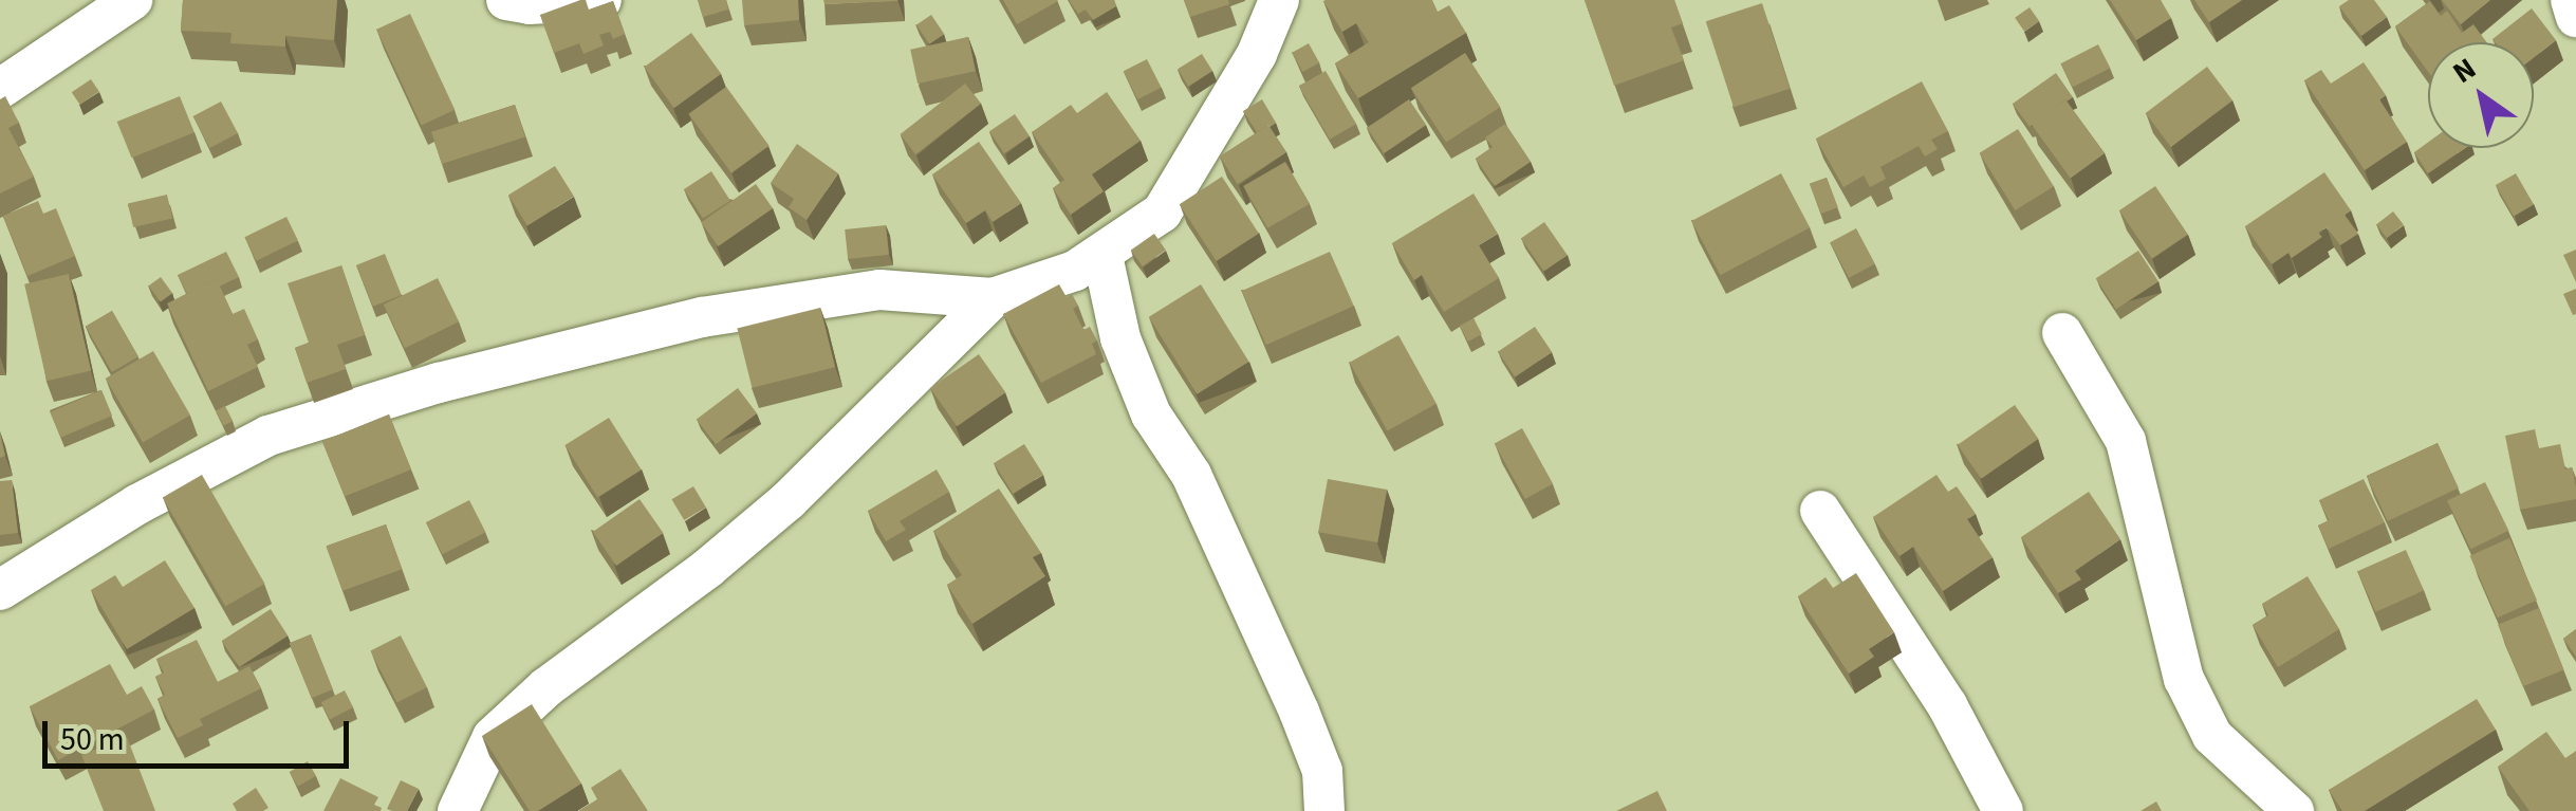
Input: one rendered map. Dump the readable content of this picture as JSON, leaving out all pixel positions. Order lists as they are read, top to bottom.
{
  "scale_bar": "50 m",
  "north": "top left"
}
